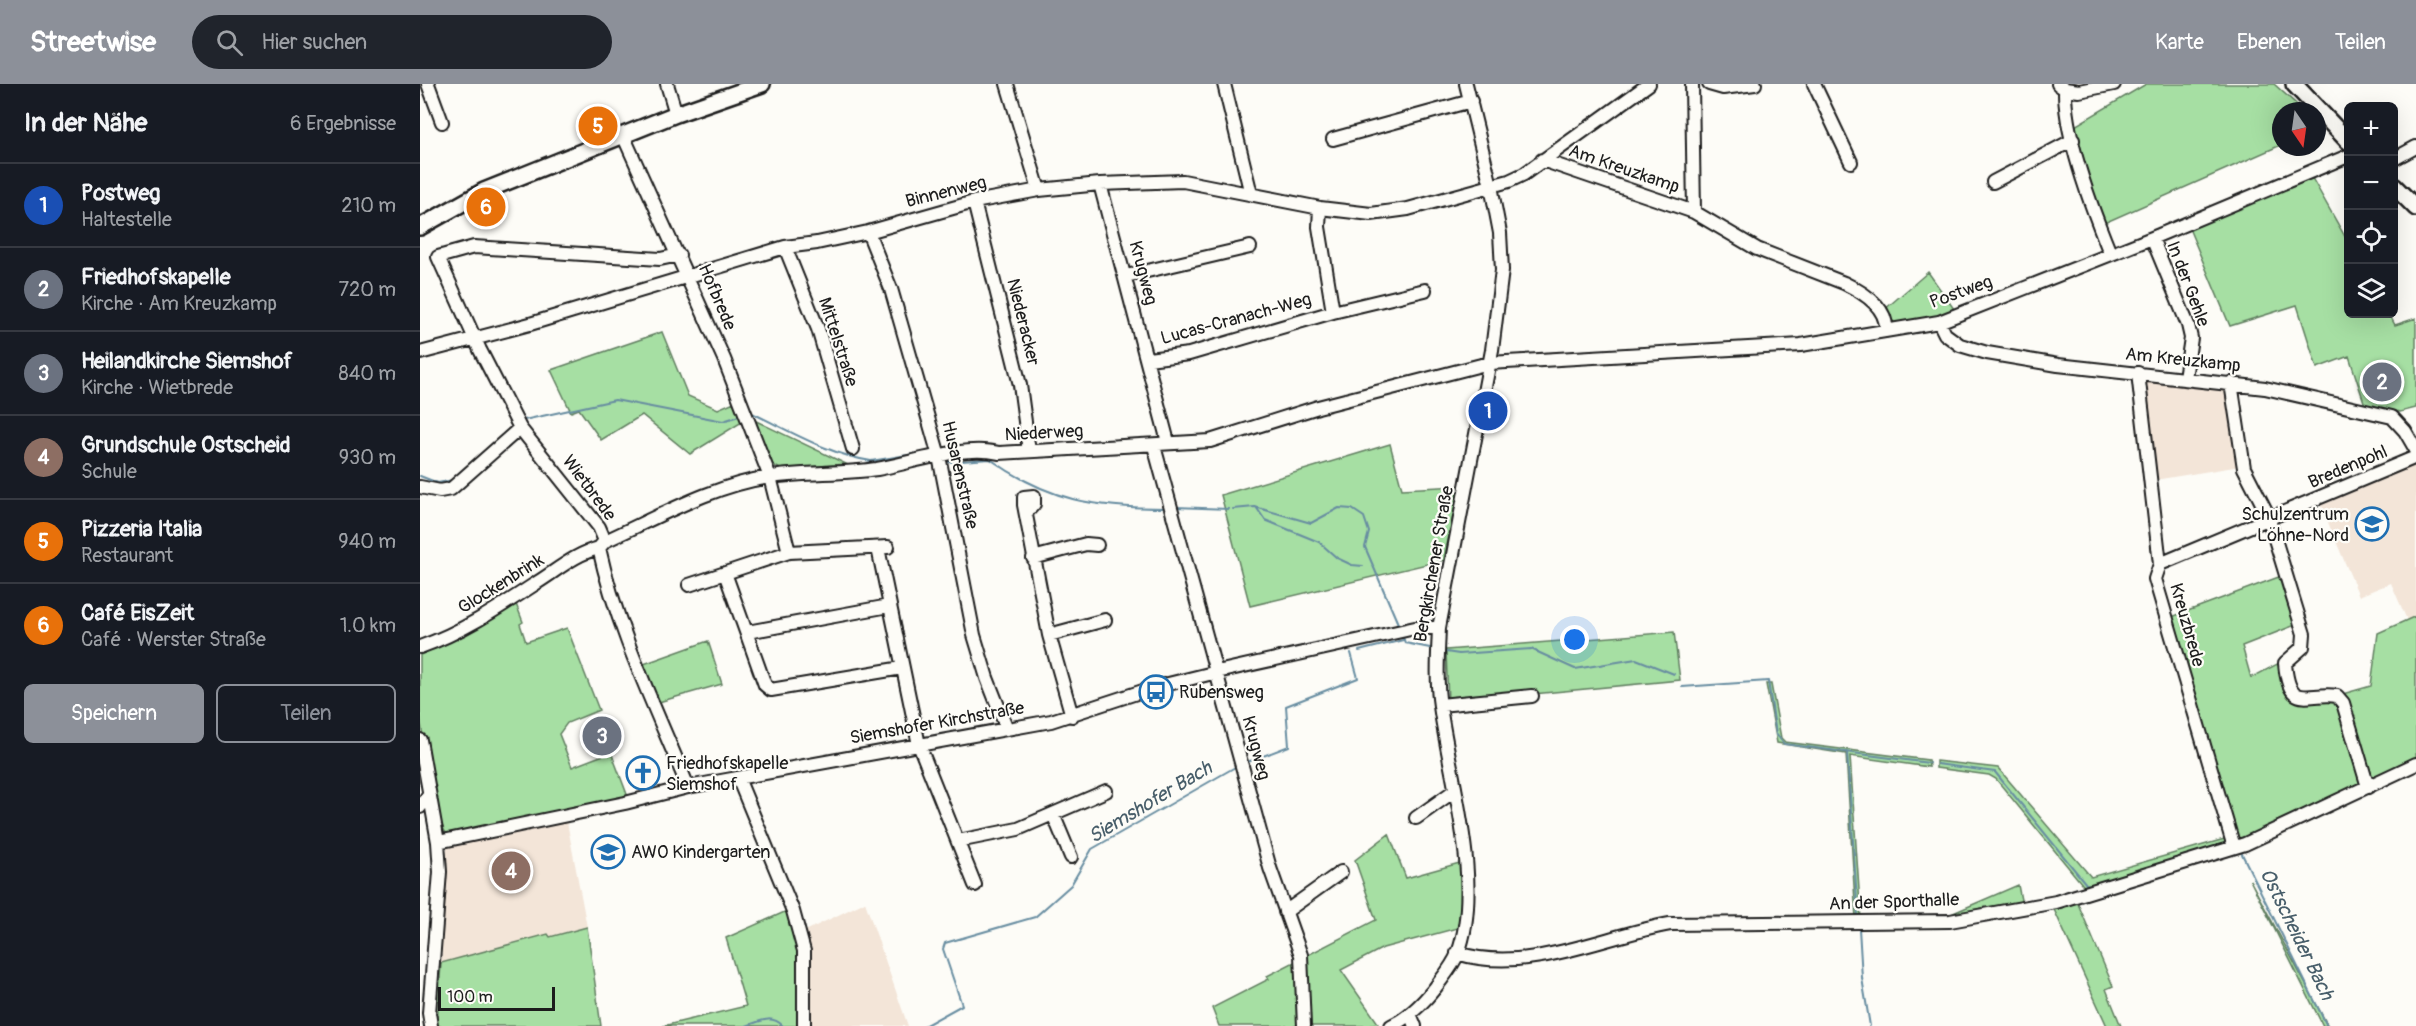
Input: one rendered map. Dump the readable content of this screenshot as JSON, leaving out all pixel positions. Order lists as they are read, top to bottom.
{
  "streets": {
    "street": [
      "Am Kreuzkamp",
      "Binnenweg",
      "Krugweg",
      "In der Gehle",
      "Postweg",
      "Hofbrede",
      "Lucas-Cranach-Weg",
      "Niederacker",
      "Mittelstraße",
      "Niederweg",
      "Bredenpohl",
      "Husarenstraße",
      "Wietbrede",
      "Bergkirchener Straße",
      "Glockenbrink",
      "Kreuzbrede",
      "Siemshofer Kirchstraße",
      "An der Sporthalle"
    ]
  },
  "crossings": [
    ["Am Kreuzkamp", "Binnenweg"],
    ["Am Kreuzkamp", "In der Gehle"],
    ["Am Kreuzkamp", "Postweg"],
    ["Am Kreuzkamp", "Kreuzbrede"],
    ["Binnenweg", "Krugweg"],
    ["Binnenweg", "Hofbrede"],
    ["Binnenweg", "Lucas-Cranach-Weg"],
    ["Binnenweg", "Niederacker"],
    ["Binnenweg", "Mittelstraße"],
    ["Binnenweg", "Husarenstraße"],
    ["Binnenweg", "Wietbrede"],
    ["Binnenweg", "Bergkirchener Straße"],
    ["Krugweg", "Lucas-Cranach-Weg"],
    ["Krugweg", "Niederweg"],
    ["Krugweg", "Siemshofer Kirchstraße"],
    ["In der Gehle", "Postweg"],
    ["Postweg", "Niederweg"],
    ["Postweg", "Bergkirchener Straße"],
    ["Hofbrede", "Niederweg"],
    ["Hofbrede", "Wietbrede"],
    ["Niederacker", "Niederweg"],
    ["Niederweg", "Husarenstraße"],
    ["Niederweg", "Wietbrede"],
    ["Niederweg", "Bergkirchener Straße"],
    ["Niederweg", "Glockenbrink"],
    ["Bredenpohl", "Kreuzbrede"],
    ["Husarenstraße", "Siemshofer Kirchstraße"],
    ["Wietbrede", "Glockenbrink"],
    ["Wietbrede", "Siemshofer Kirchstraße"],
    ["Bergkirchener Straße", "Siemshofer Kirchstraße"],
    ["Bergkirchener Straße", "An der Sporthalle"],
    ["Kreuzbrede", "An der Sporthalle"]
  ],
  "water": ["Siemshofer Bach", "Ostscheider Bach"],
  "places": {
    "school or university": ["Schulzentrum Löhne-Nord", "AWO Kindergarten"],
    "bus stop": ["Rubensweg"],
    "church": ["Friedhofskapelle Siemshof"]
  },
  "scale_bar": "100 m",
  "north": "bottom",
  "page": {
    "header": "Streetwise",
    "search": "Hier suchen",
    "nav": ["Karte", "Ebenen", "Teilen"],
    "heading": ["In der Nähe", "6 Ergebnisse"],
    "map_buttons": ["+", "−"],
    "pins": [
      "5",
      "6",
      "2",
      "1",
      "3",
      "4"
    ],
    "list": [
      {
        "mark": "1",
        "name": "Postweg",
        "note": "Haltestelle",
        "value": "210 m"
      },
      {
        "mark": "2",
        "name": "Friedhofskapelle",
        "note": "Kirche · Am Kreuzkamp",
        "value": "720 m"
      },
      {
        "mark": "3",
        "name": "Heilandkirche Siemshof",
        "note": "Kirche · Wietbrede",
        "value": "840 m"
      },
      {
        "mark": "4",
        "name": "Grundschule Ostscheid",
        "note": "Schule",
        "value": "930 m"
      },
      {
        "mark": "5",
        "name": "Pizzeria Italia",
        "note": "Restaurant",
        "value": "940 m"
      },
      {
        "mark": "6",
        "name": "Café EisZeit",
        "note": "Café · Werster Straße",
        "value": "1.0 km"
      }
    ],
    "buttons": ["Speichern", "Teilen"],
    "scale": "100 m"
  }
}
